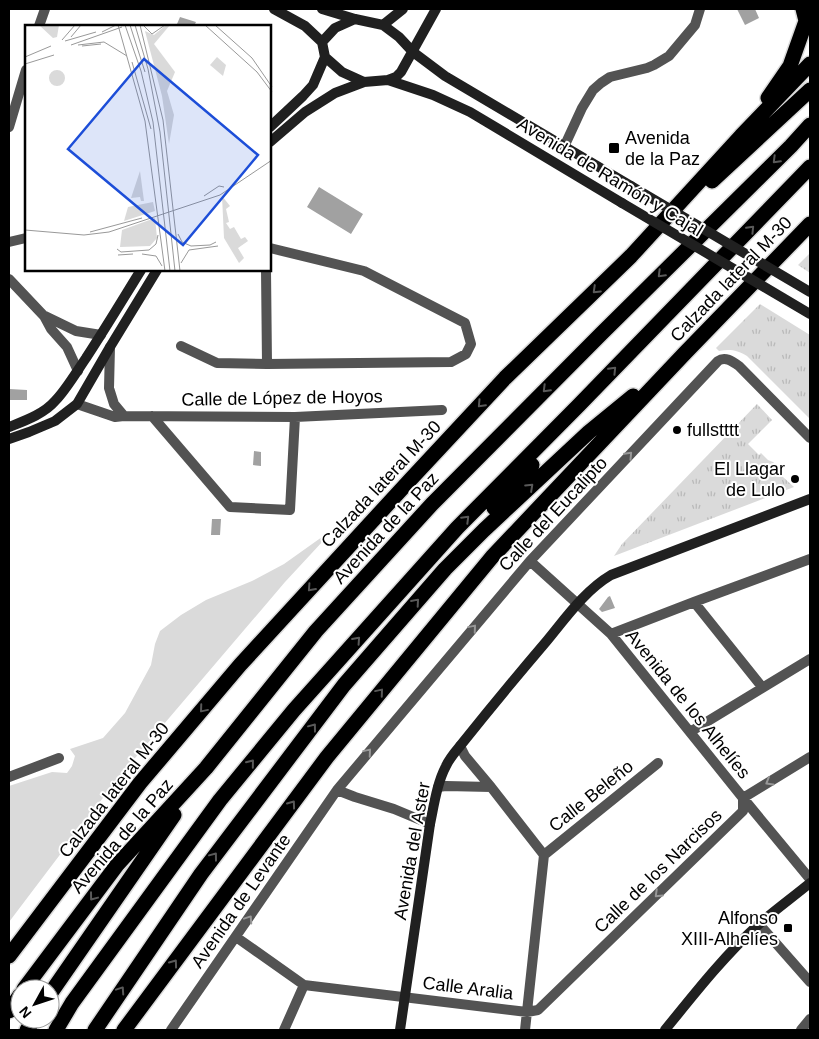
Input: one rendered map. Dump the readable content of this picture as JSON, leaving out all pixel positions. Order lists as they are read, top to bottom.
{
  "streets": {
    "highway": ["Calzada lateral M-30", "Avenida de la Paz"],
    "street": [
      "Avenida de Ramón y Cajal",
      "Calle de López de Hoyos",
      "Calle del Eucalipto",
      "Avenida de los Alhelíes",
      "Calle Beleño",
      "Avenida del Aster",
      "Calle de los Narcisos",
      "Avenida de Levante",
      "Calle Aralia"
    ]
  },
  "crossings": [
    ["Calle del Eucalipto", "Avenida de los Alhelíes"],
    ["Calle del Eucalipto", "Avenida de Levante"],
    ["Avenida de los Alhelíes", "Avenida del Aster"],
    ["Avenida de los Alhelíes", "Calle de los Narcisos"],
    ["Avenida del Aster", "Calle Aralia"],
    ["Calle de los Narcisos", "Calle Aralia"]
  ],
  "one_way": ["Calle del Eucalipto", "Calle de los Narcisos", "Avenida de Levante"],
  "places": {
    "transit": ["Avenida de la Paz", "Alfonso XIII-Alhelíes"],
    "other": ["fullstttt", "El Llagar de Lulo"]
  },
  "north": "bottom left"
}
